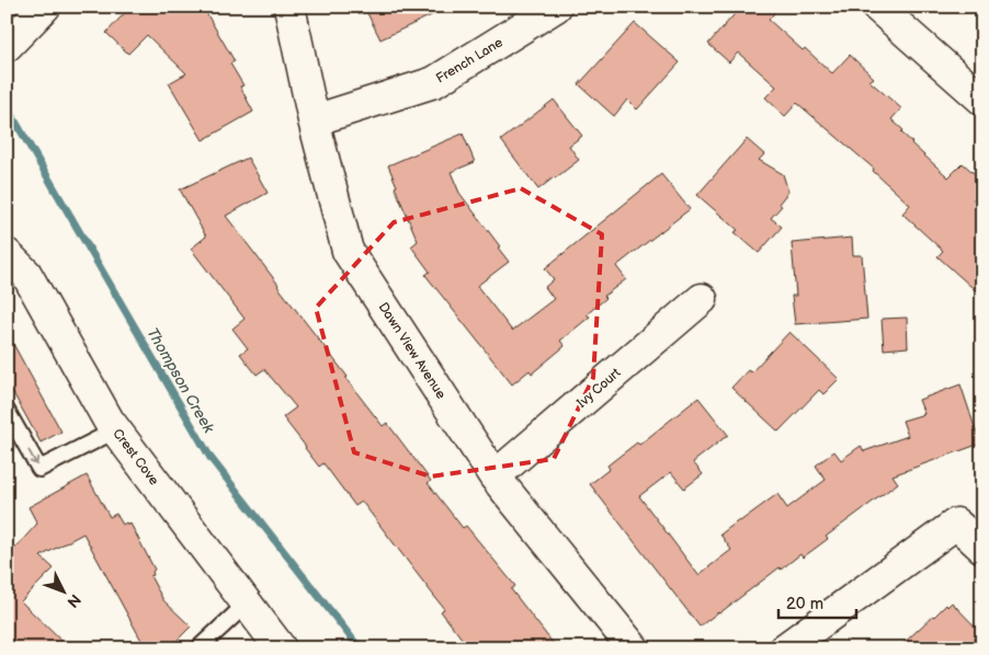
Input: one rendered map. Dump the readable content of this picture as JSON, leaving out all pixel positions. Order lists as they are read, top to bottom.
{
  "streets": {
    "street": [
      "French Lane",
      "Dawn View Avenue",
      "Ivy Court",
      "Crest Cove"
    ]
  },
  "crossings": [
    ["French Lane", "Dawn View Avenue"],
    ["Dawn View Avenue", "Ivy Court"]
  ],
  "water": ["Thompson Creek"],
  "scale_bar": "20 m",
  "north": "bottom right"
}
